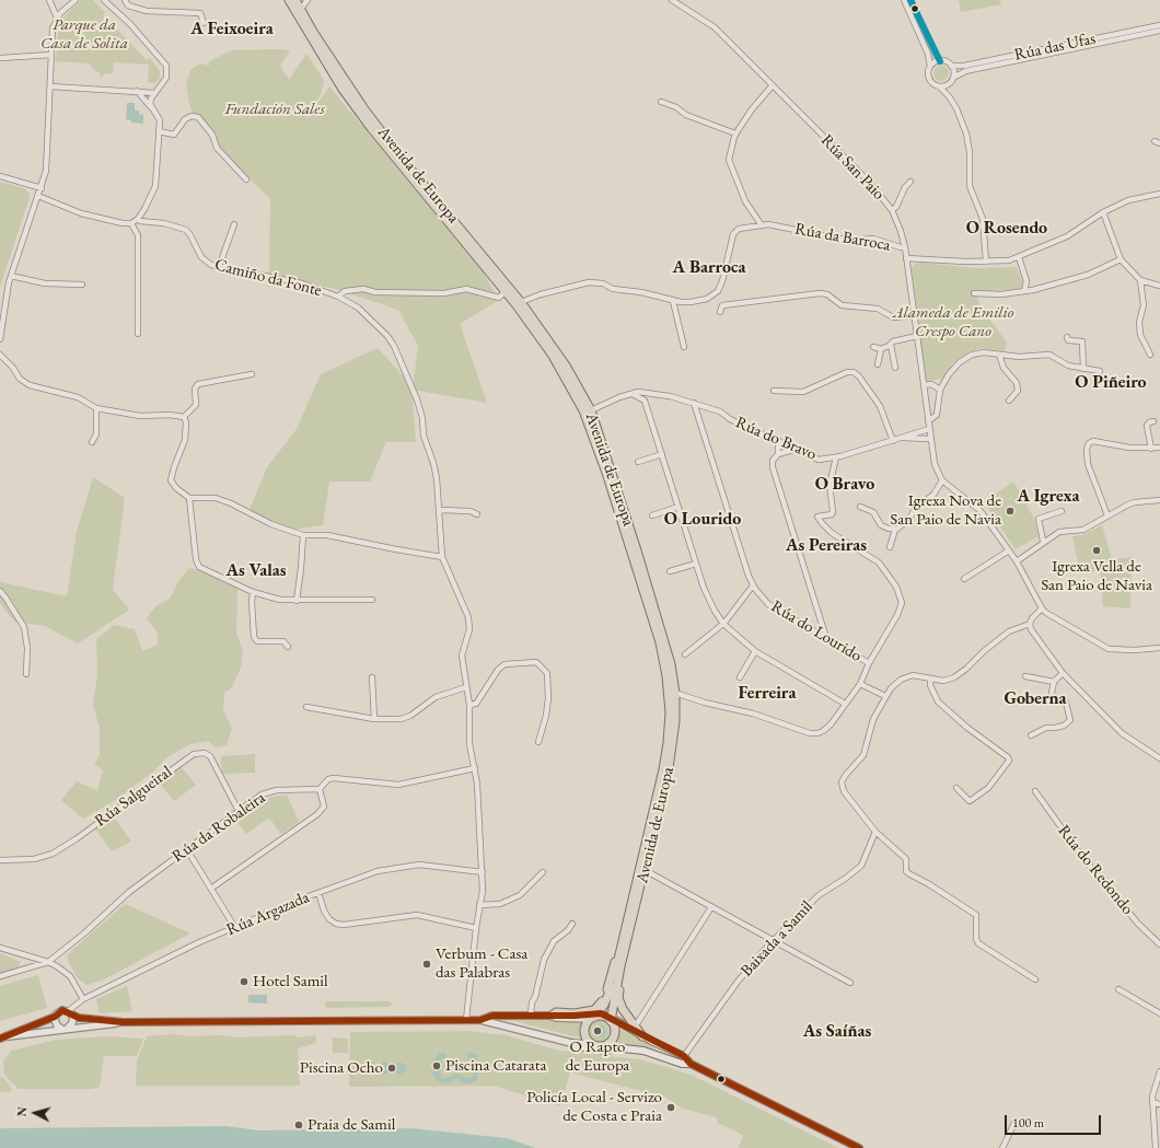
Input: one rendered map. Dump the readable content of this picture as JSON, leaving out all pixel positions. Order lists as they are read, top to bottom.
{
  "streets": {
    "main road": ["Avenida de Europa"],
    "street": [
      "Rúa das Ufas",
      "Rúa San Paio",
      "Rúa da Barroca",
      "Camiño da Fonte",
      "Rúa do Bravo",
      "Rúa do Lourido",
      "Rúa Salgueiral",
      "Rúa da Robaleira",
      "Rúa do Redondo",
      "Rúa Argazada",
      "Baixada a Samil"
    ]
  },
  "crossings": [
    ["Rúa San Paio", "Rúa da Barroca"],
    ["Rúa San Paio", "Rúa do Bravo"],
    ["Avenida de Europa", "Rúa da Barroca"],
    ["Avenida de Europa", "Rúa do Bravo"],
    ["Rúa do Bravo", "Rúa do Lourido"],
    ["Rúa Salgueiral", "Rúa da Robaleira"]
  ],
  "districts": [
    "A Feixoeira",
    "O Rosendo",
    "A Barroca",
    "O Piñeiro",
    "O Bravo",
    "A Igrexa",
    "O Lourido",
    "As Pereiras",
    "As Valas",
    "Ferreira",
    "Goberna",
    "As Saíñas"
  ],
  "parks": ["Parque da Casa de Solita", "Fundación Sales", "Alameda de Emilio Crespo Cano"],
  "places": [
    "Igrexa Nova de San Paio de Navia",
    "Igrexa Vella de San Paio de Navia",
    "Verbum - Casa das Palabras",
    "Hotel Samil",
    "O Rapto de Europa",
    "Piscina Catarata",
    "Piscina Ocho",
    "Policía Local - Servizo de Costa e Praia",
    "Praia de Samil"
  ],
  "scale_bar": "100 m",
  "north": "left"
}
